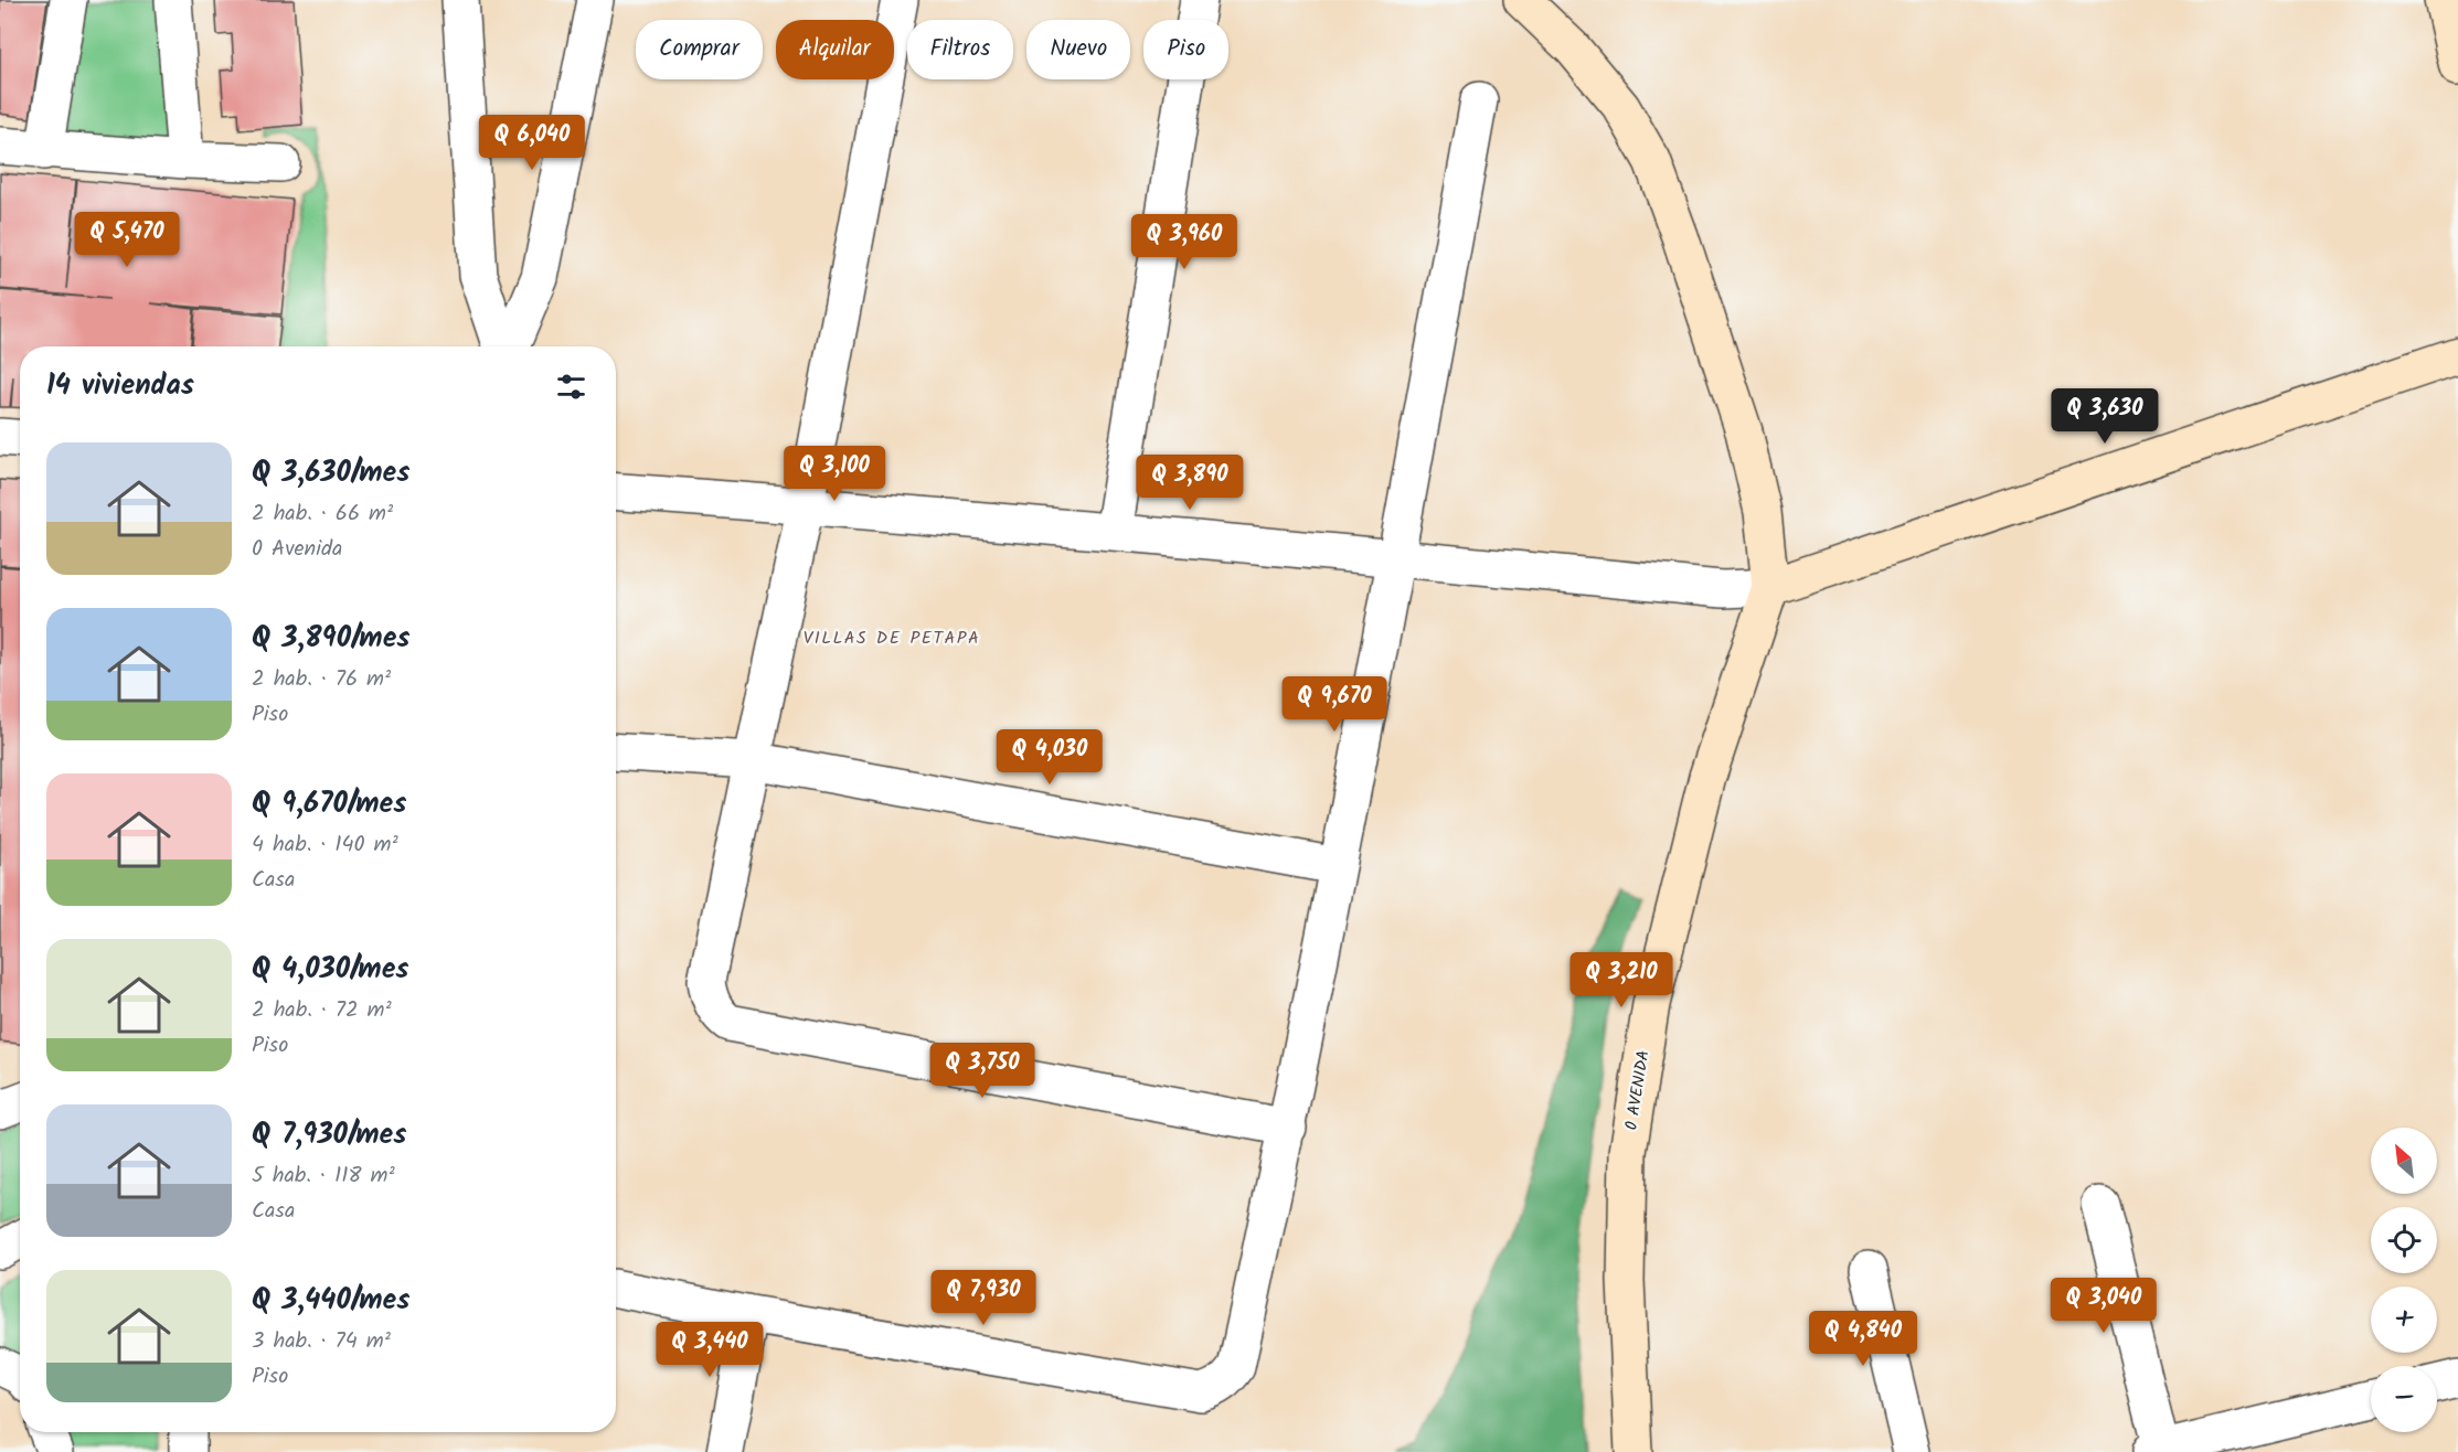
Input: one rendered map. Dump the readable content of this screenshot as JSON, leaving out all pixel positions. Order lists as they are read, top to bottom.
{
  "streets": {
    "main road": ["0 AVENIDA"]
  },
  "districts": ["VILLAS DE PETAPA"],
  "north": "top left",
  "page": {
    "chip": [
      "Comprar",
      "Alquilar",
      "Filtros",
      "Nuevo",
      "Piso"
    ],
    "price": [
      "Q 6,040",
      "Q 5,470",
      "Q 3,960",
      "Q 3,630",
      "Q 3,100",
      "Q 3,890",
      "Q 9,670",
      "Q 4,030",
      "Q 3,210",
      "Q 3,750",
      "Q 7,930",
      "Q 3,040",
      "Q 4,840",
      "Q 3,440"
    ],
    "heading": "14 viviendas",
    "list": [
      {
        "name": "Q 3,630/mes",
        "note": "2 hab. · 66 m² · 0 Avenida"
      },
      {
        "name": "Q 3,890/mes",
        "note": "2 hab. · 76 m² · Piso"
      },
      {
        "name": "Q 9,670/mes",
        "note": "4 hab. · 140 m² · Casa"
      },
      {
        "name": "Q 4,030/mes",
        "note": "2 hab. · 72 m² · Piso"
      },
      {
        "name": "Q 7,930/mes",
        "note": "5 hab. · 118 m² · Casa"
      },
      {
        "name": "Q 3,440/mes",
        "note": "3 hab. · 74 m² · Piso"
      }
    ],
    "map_buttons": ["+", "−"]
  }
}
